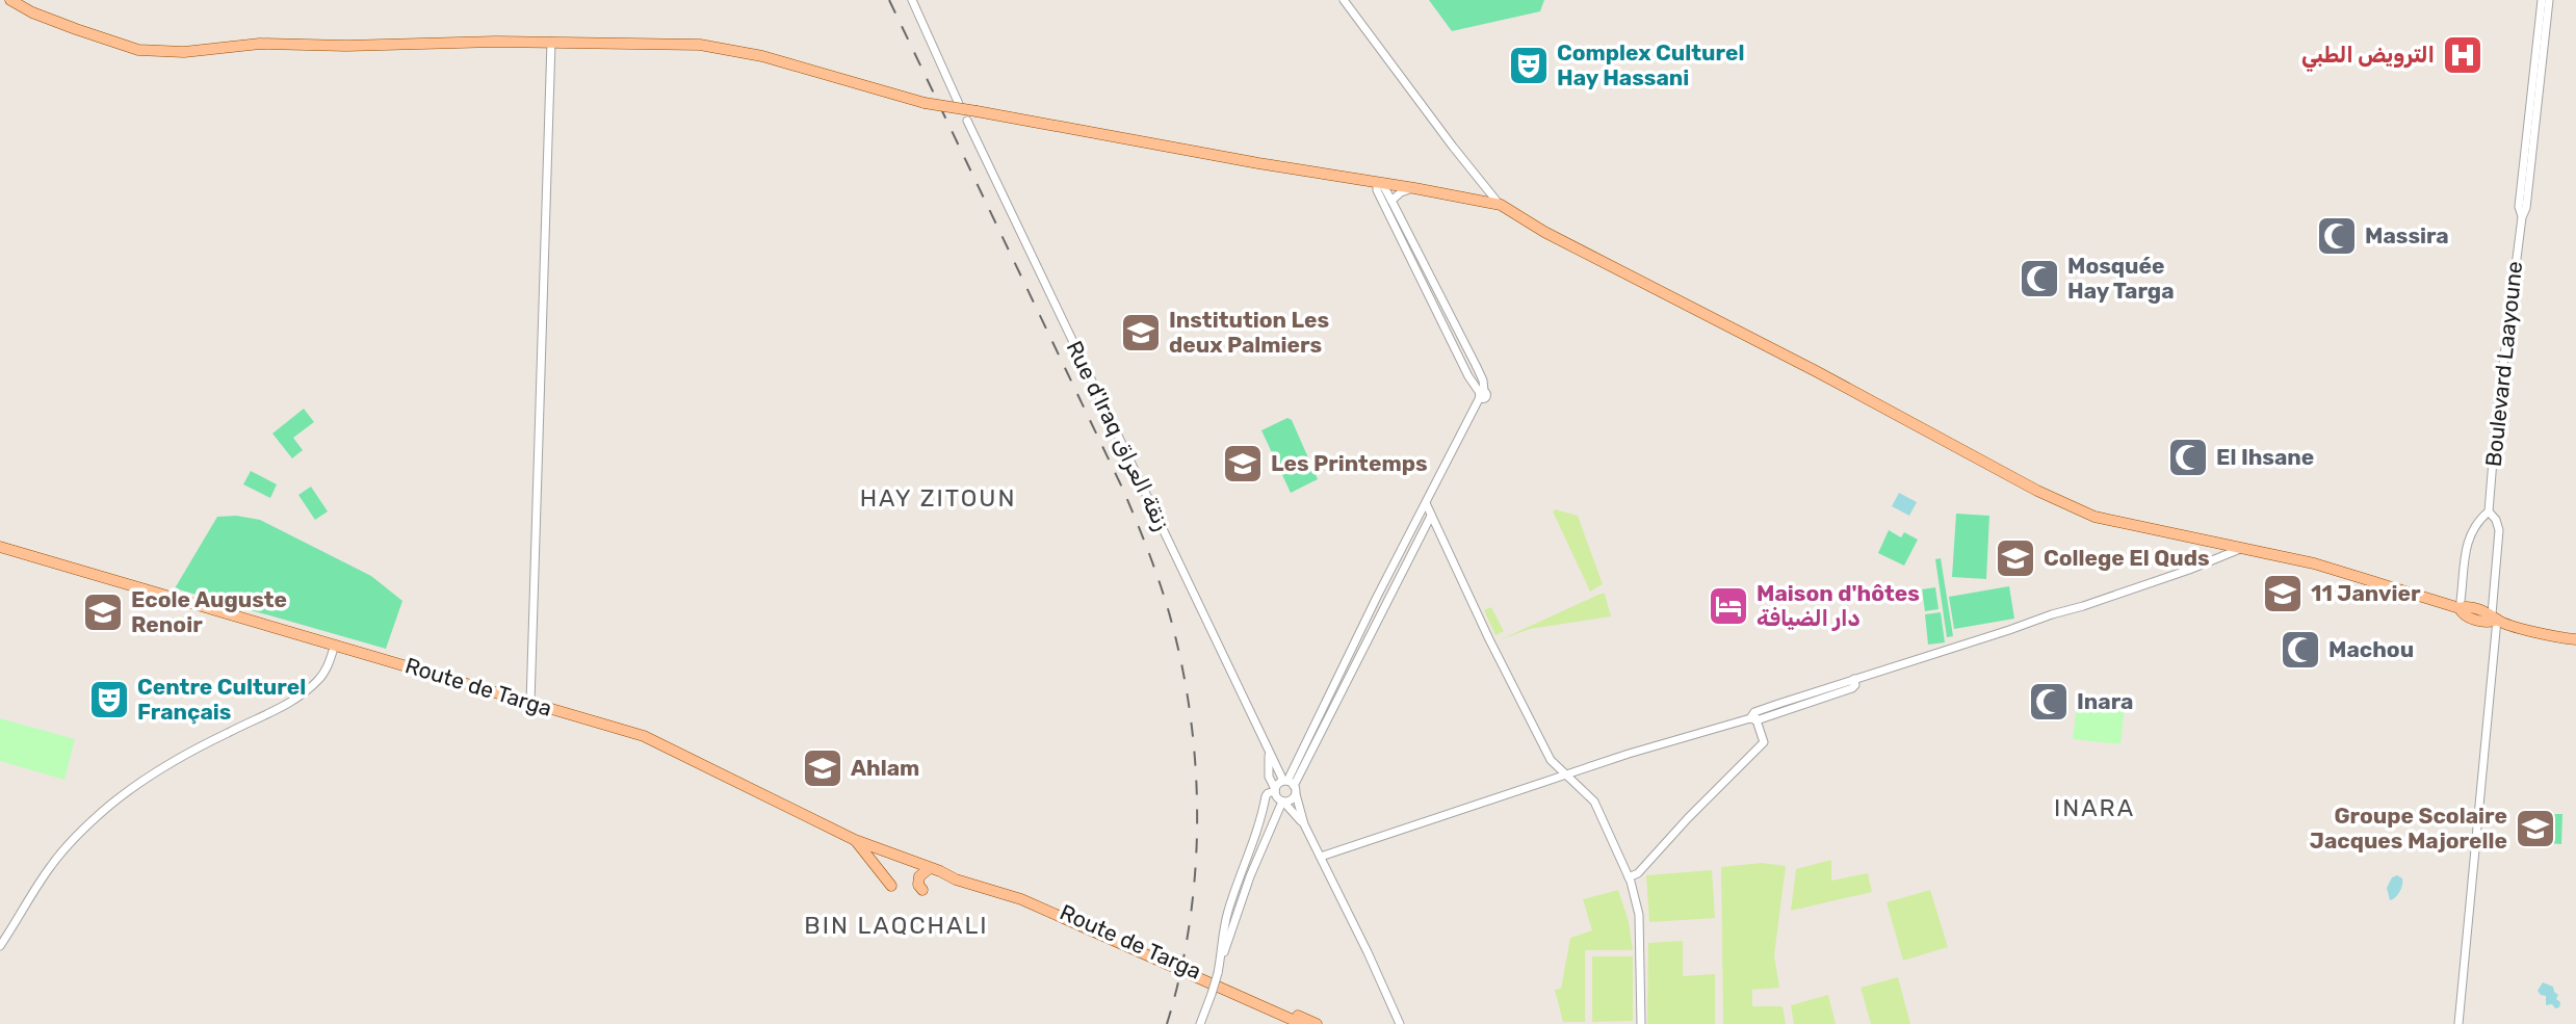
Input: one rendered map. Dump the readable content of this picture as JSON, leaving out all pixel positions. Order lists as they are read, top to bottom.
{
  "streets": {
    "main road": ["Route de Targa"],
    "street": ["Boulevard Laayoune", "Rue d'Iraq زنقة العراق"]
  },
  "districts": ["HAY ZITOUN", "INARA", "BIN LAQCHALI"],
  "places": {
    "hospital": ["الترويض الطبي"],
    "theatre": ["Complex Culturel Hay Hassani", "Centre Culturel Français"],
    "mosque": [
      "Massira",
      "Mosquée Hay Targa",
      "El Ihsane",
      "Machou",
      "Inara"
    ],
    "school or university": [
      "Institution Les deux Palmiers",
      "Les Printemps",
      "College El Quds",
      "11 Janvier",
      "Ecole Auguste Renoir",
      "Ahlam",
      "Groupe Scolaire Jacques Majorelle"
    ],
    "hotel": ["Maison d'hôtes دار الضيافة"]
  }
}
